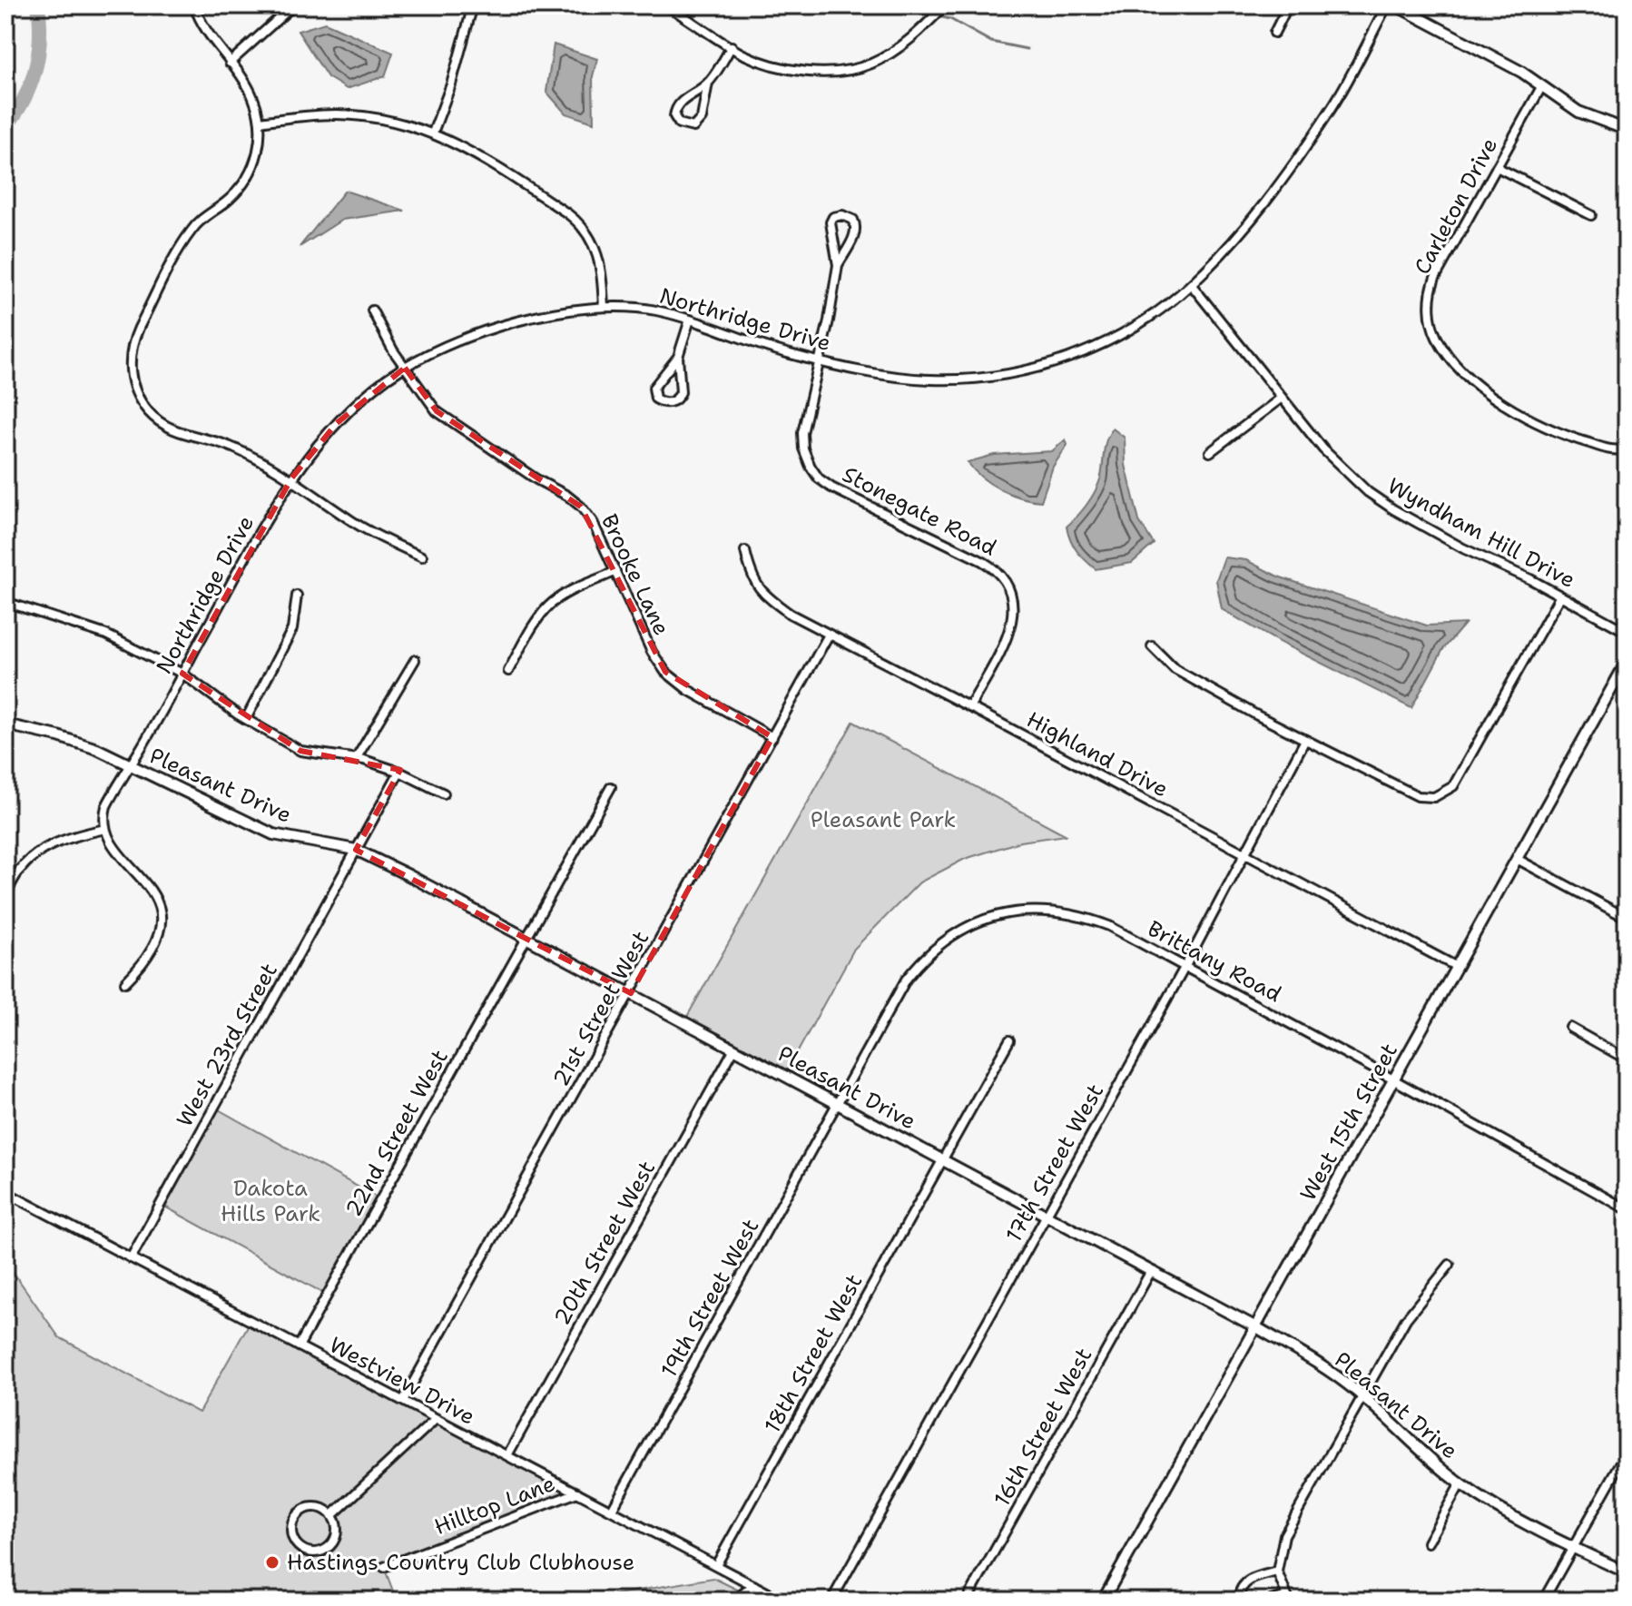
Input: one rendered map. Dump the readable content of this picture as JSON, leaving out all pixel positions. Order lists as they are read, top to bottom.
{
  "streets": {
    "street": [
      "Carleton Drive",
      "Northridge Drive",
      "Stonegate Road",
      "Wyndham Hill Drive",
      "Brooke Lane",
      "Highland Drive",
      "Pleasant Drive",
      "Brittany Road",
      "21st Street West",
      "West 23rd Street",
      "West 15th Street",
      "22nd Street West",
      "17th Street West",
      "20th Street West",
      "19th Street West",
      "18th Street West",
      "Westview Drive",
      "16th Street West",
      "Hilltop Lane"
    ]
  },
  "crossings": [
    ["Northridge Drive", "Stonegate Road"],
    ["Northridge Drive", "Wyndham Hill Drive"],
    ["Northridge Drive", "Brooke Lane"],
    ["Northridge Drive", "Pleasant Drive"],
    ["Stonegate Road", "Highland Drive"],
    ["Brooke Lane", "21st Street West"],
    ["Highland Drive", "21st Street West"],
    ["Highland Drive", "West 15th Street"],
    ["Highland Drive", "17th Street West"],
    ["Pleasant Drive", "Brittany Road"],
    ["Pleasant Drive", "21st Street West"],
    ["Pleasant Drive", "West 23rd Street"],
    ["Pleasant Drive", "West 15th Street"],
    ["Pleasant Drive", "22nd Street West"],
    ["Pleasant Drive", "17th Street West"],
    ["Pleasant Drive", "20th Street West"],
    ["Pleasant Drive", "19th Street West"],
    ["Pleasant Drive", "18th Street West"],
    ["Pleasant Drive", "16th Street West"],
    ["Brittany Road", "West 15th Street"],
    ["Brittany Road", "17th Street West"],
    ["Brittany Road", "19th Street West"],
    ["21st Street West", "Westview Drive"],
    ["West 23rd Street", "Westview Drive"],
    ["22nd Street West", "Westview Drive"],
    ["20th Street West", "Westview Drive"],
    ["19th Street West", "Westview Drive"],
    ["18th Street West", "Westview Drive"],
    ["Westview Drive", "Hilltop Lane"]
  ],
  "parks": ["Pleasant Park", "Dakota Hills Park"],
  "places": ["Hastings Country Club Clubhouse"]
}
